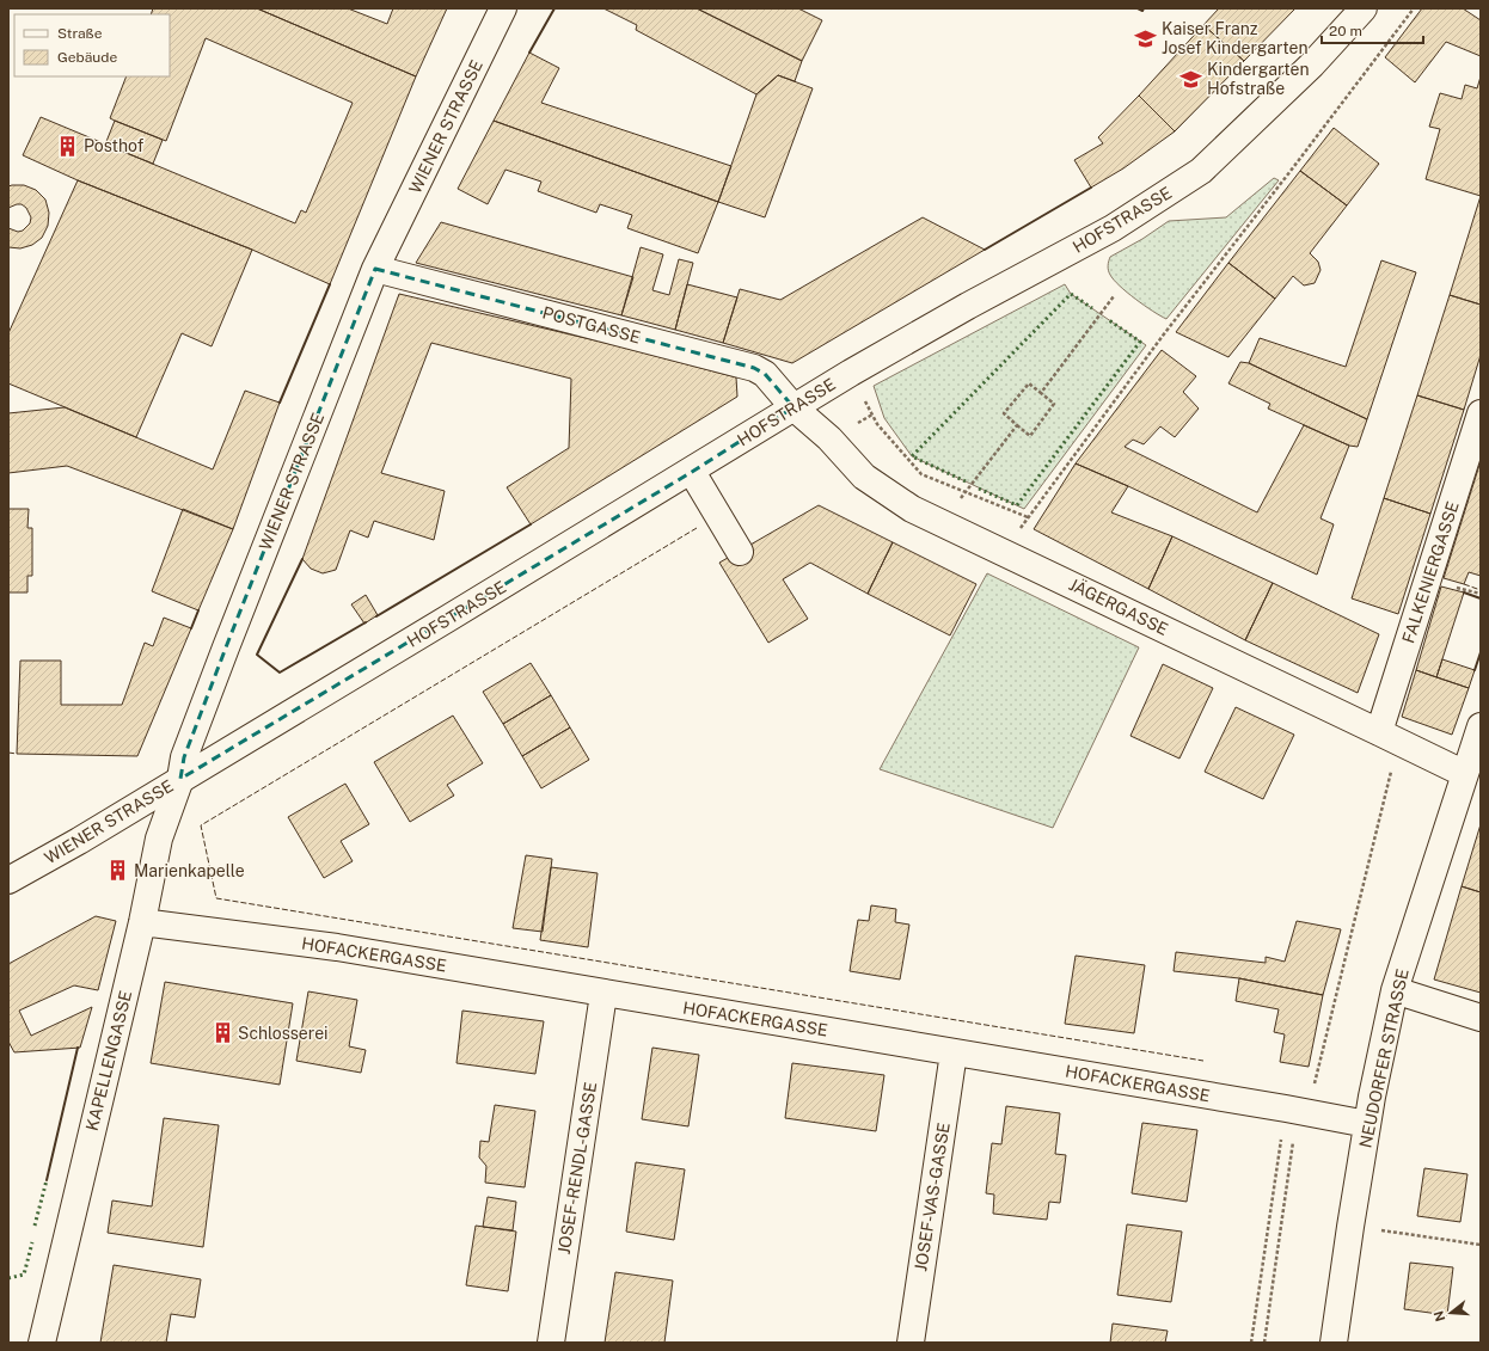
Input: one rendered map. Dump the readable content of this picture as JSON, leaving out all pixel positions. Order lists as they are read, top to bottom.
{
  "streets": {
    "street": [
      "WIENER STRASSE",
      "HOFSTRASSE",
      "POSTGASSE",
      "FALKENIERGASSE",
      "JÄGERGASSE",
      "HOFACKERGASSE",
      "NEUDORFER STRASSE",
      "KAPELLENGASSE",
      "JOSEF-RENDL-GASSE",
      "JOSEF-VAS-GASSE"
    ]
  },
  "crossings": [
    ["WIENER STRASSE", "HOFSTRASSE"],
    ["WIENER STRASSE", "POSTGASSE"],
    ["WIENER STRASSE", "KAPELLENGASSE"],
    ["HOFSTRASSE", "POSTGASSE"],
    ["HOFSTRASSE", "JÄGERGASSE"],
    ["HOFSTRASSE", "KAPELLENGASSE"],
    ["POSTGASSE", "JÄGERGASSE"],
    ["FALKENIERGASSE", "JÄGERGASSE"],
    ["JÄGERGASSE", "NEUDORFER STRASSE"],
    ["HOFACKERGASSE", "NEUDORFER STRASSE"],
    ["HOFACKERGASSE", "KAPELLENGASSE"],
    ["HOFACKERGASSE", "JOSEF-RENDL-GASSE"],
    ["HOFACKERGASSE", "JOSEF-VAS-GASSE"]
  ],
  "places": {
    "school or university": ["Kaiser Franz Josef Kindergarten", "Kindergarten Hofstraße"],
    "building": ["Posthof", "Marienkapelle", "Schlosserei"]
  },
  "legend": ["Straße", "Gebäude"],
  "scale_bar": "20 m",
  "north": "left"
}
